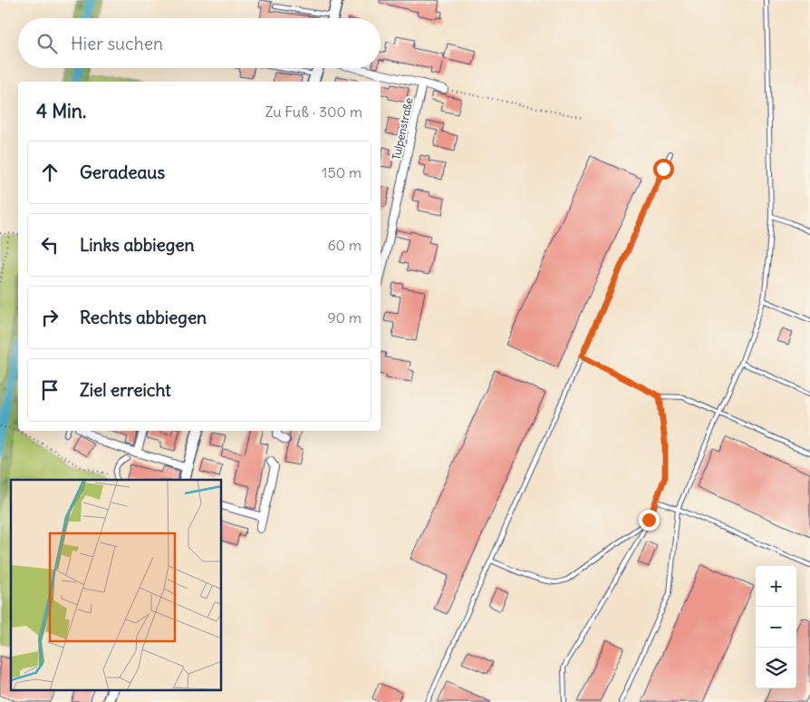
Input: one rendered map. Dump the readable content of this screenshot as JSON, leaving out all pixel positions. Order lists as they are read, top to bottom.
{
  "streets": {
    "street": ["Tulpenstraße"]
  },
  "page": {
    "search": "Hier suchen",
    "heading": ["4 Min.", "Zu Fuß · 300 m"],
    "list": [
      ["Geradeaus", "150 m"],
      ["Links abbiegen", "60 m"],
      ["Rechts abbiegen", "90 m"],
      "Ziel erreicht"
    ],
    "map_buttons": ["+", "−"]
  }
}
